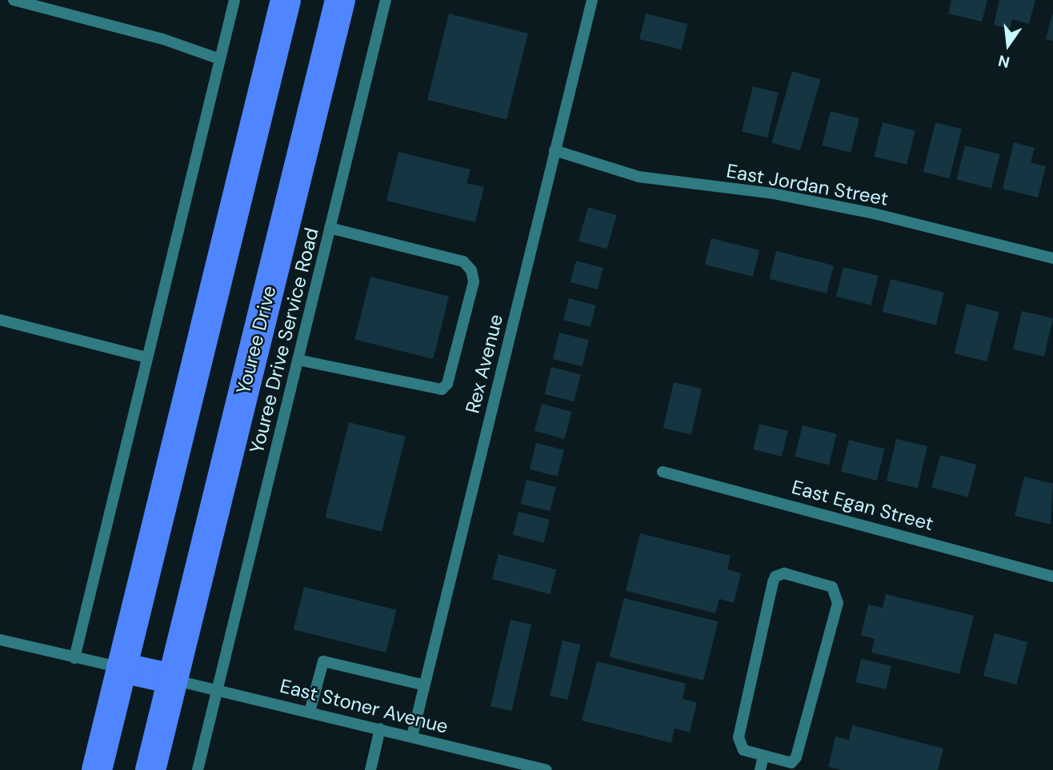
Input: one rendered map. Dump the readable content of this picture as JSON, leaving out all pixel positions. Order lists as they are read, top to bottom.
{
  "streets": {
    "main road": ["Youree Drive"],
    "street": [
      "East Jordan Street",
      "Youree Drive Service Road",
      "Rex Avenue",
      "East Egan Street",
      "East Stoner Avenue"
    ]
  },
  "crossings": [
    ["East Jordan Street", "Rex Avenue"],
    ["Youree Drive", "East Stoner Avenue"],
    ["Youree Drive Service Road", "East Stoner Avenue"],
    ["Rex Avenue", "East Stoner Avenue"]
  ],
  "north": "bottom"
}
